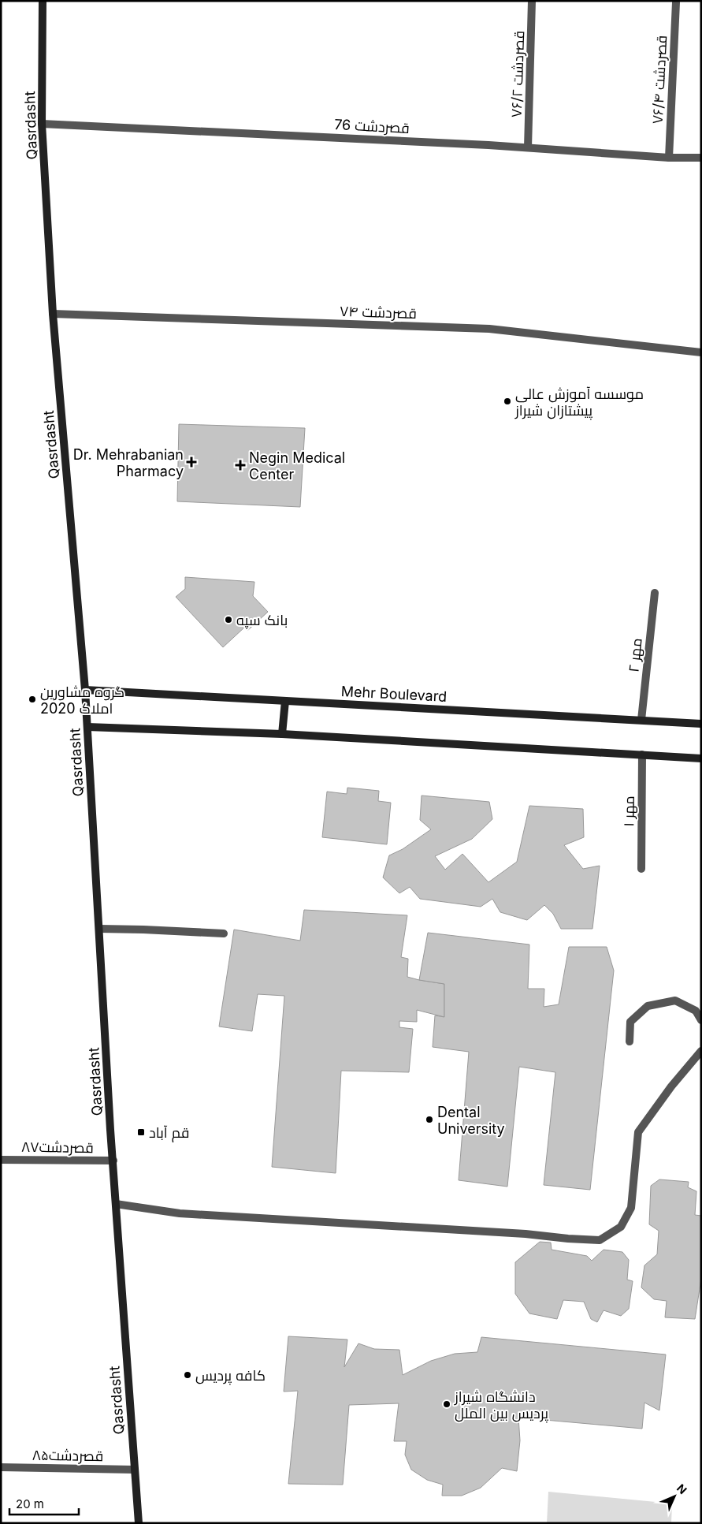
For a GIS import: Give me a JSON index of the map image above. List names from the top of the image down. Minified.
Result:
{"streets":{"main road":["Qasrdasht","Mehr Boulevard"],"street":["۷۶/۲ قصردشت","۷۶/۴ قصردشت","76 قصردشت","۷۴ قصردشت","۲ مهر","۱ مهر","قصردشت۸۷","قصردشت۸۵"]},"crossings":[["۷۶/۲ قصردشت","76 قصردشت"],["۷۶/۴ قصردشت","76 قصردشت"],["Qasrdasht","76 قصردشت"],["Qasrdasht","۷۴ قصردشت"],["Qasrdasht","Mehr Boulevard"],["Qasrdasht","قصردشت۸۷"],["Qasrdasht","قصردشت۸۵"],["۲ مهر","Mehr Boulevard"]],"places":{"other":["موسسه آموزش عالی پیشتازان شیراز","بانک سپه","گروه مشاورین املاک 2020","Dental University","کافه پردیس","دانشگاه شیراز پردیس بین الملل"],"health":["Dr. Mehrabanian Pharmacy","Negin Medical Center"],"transit":["قم آباد"]},"scale_bar":"20 m","north":"top right"}
